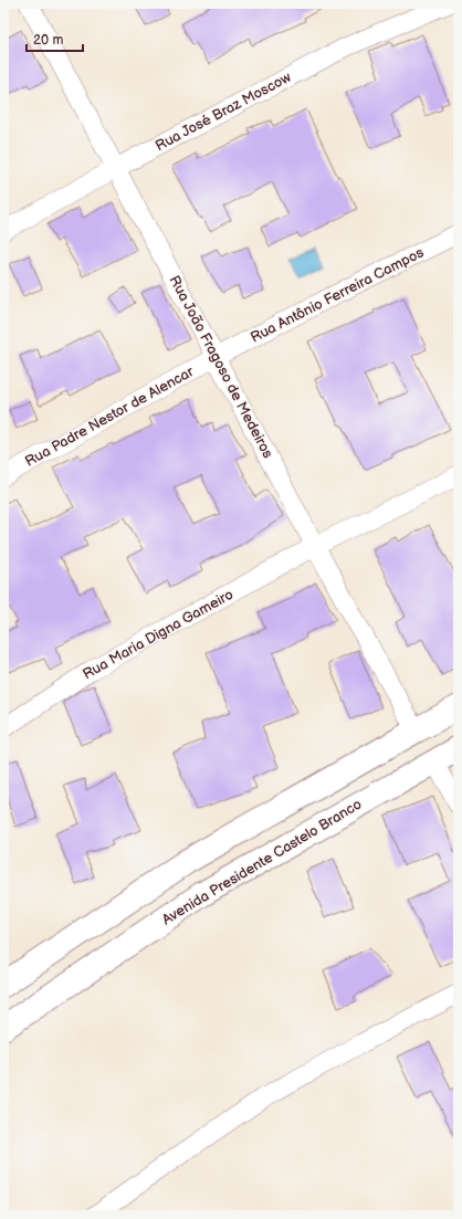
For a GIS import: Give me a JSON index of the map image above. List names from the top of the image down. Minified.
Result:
{"streets":{"main road":["Avenida Presidente Castelo Branco"],"street":["Rua José Braz Moscow","Rua Antônio Ferreira Campos","Rua João Fragoso de Medeiros","Rua Padre Nestor de Alencar","Rua Maria Digna Gameiro"]},"crossings":[["Rua José Braz Moscow","Rua João Fragoso de Medeiros"],["Rua Antônio Ferreira Campos","Rua João Fragoso de Medeiros"],["Rua Antônio Ferreira Campos","Rua Padre Nestor de Alencar"],["Rua João Fragoso de Medeiros","Rua Padre Nestor de Alencar"],["Rua João Fragoso de Medeiros","Rua Maria Digna Gameiro"]],"scale_bar":"20 m"}
